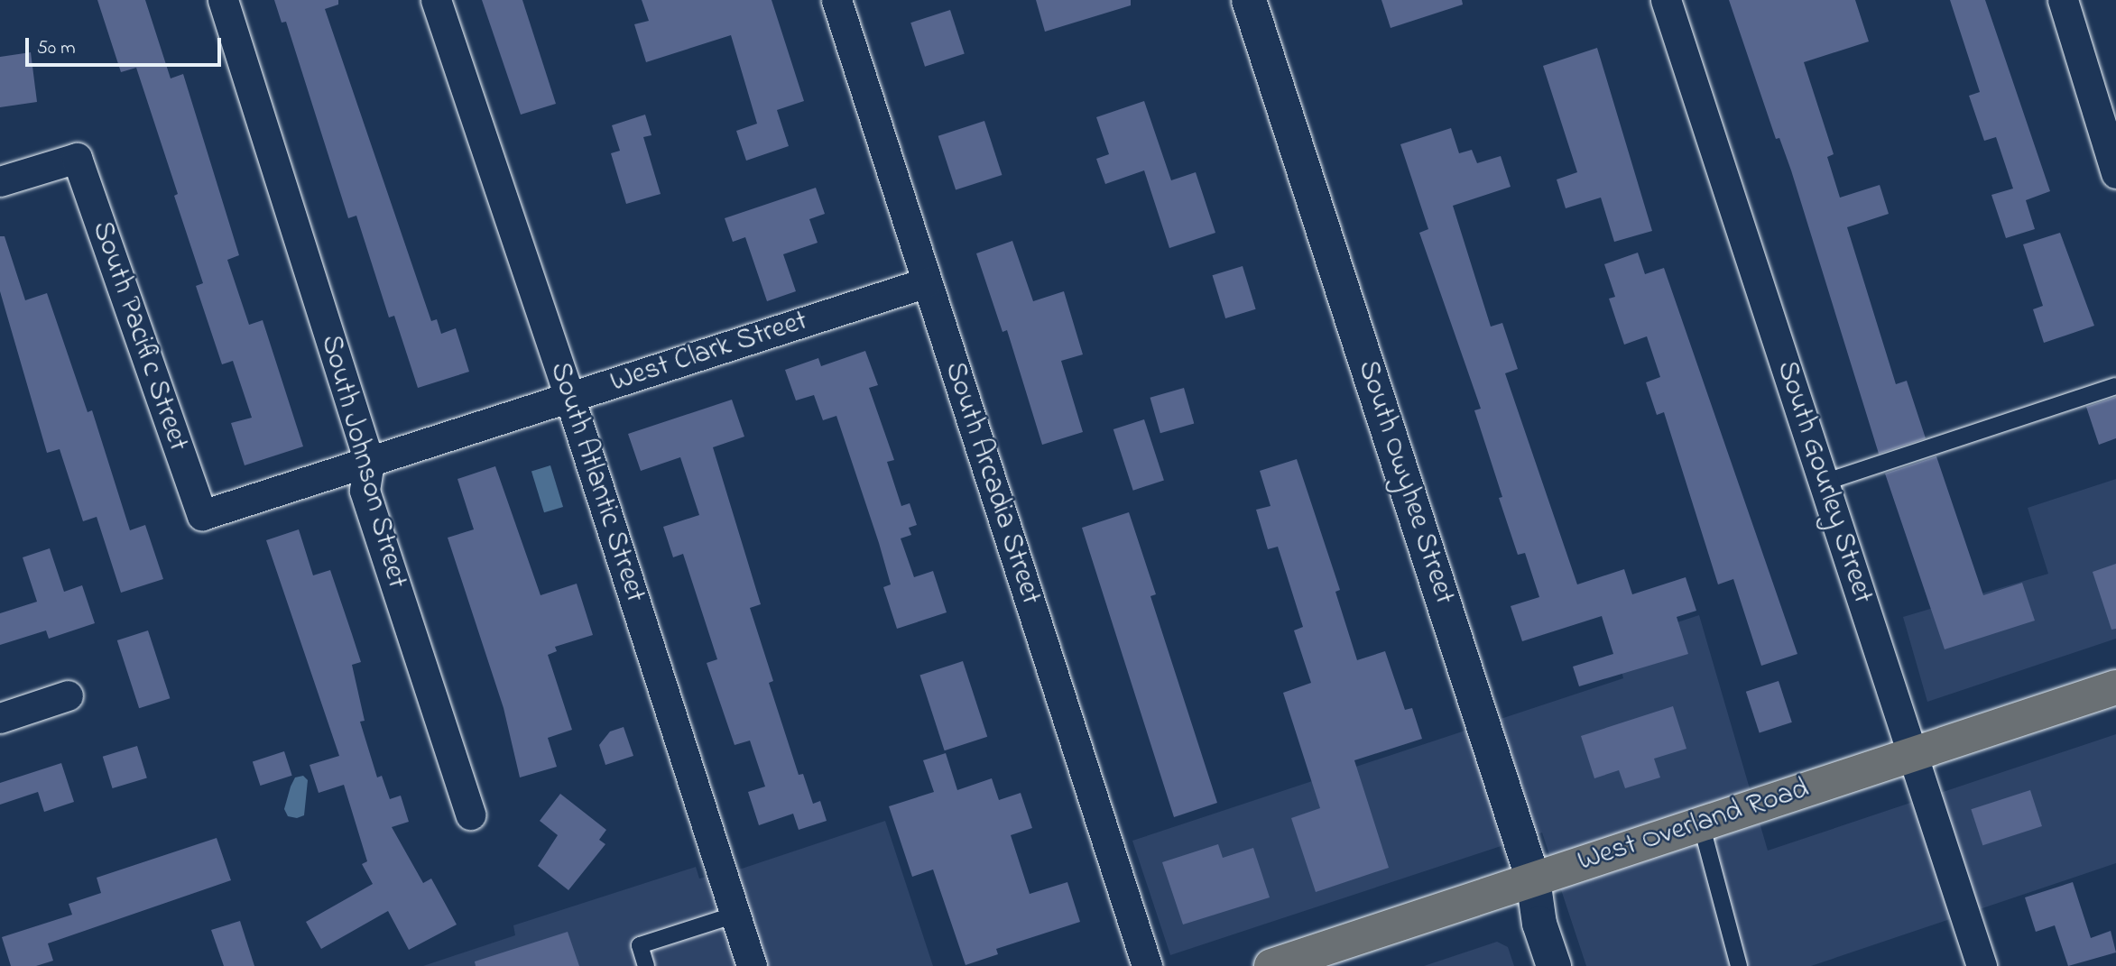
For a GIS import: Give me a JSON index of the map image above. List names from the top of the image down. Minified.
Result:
{"streets":{"main road":["West Overland Road"],"street":["South Pacific Street","West Clark Street","South Johnson Street","South Atlantic Street","South Owyhee Street","South Gourley Street","South Arcadia Street"]},"crossings":[["South Pacific Street","West Clark Street"],["West Clark Street","South Johnson Street"],["West Clark Street","South Atlantic Street"],["West Clark Street","South Arcadia Street"],["South Owyhee Street","West Overland Road"],["South Gourley Street","West Overland Road"]],"scale_bar":"50 m"}
